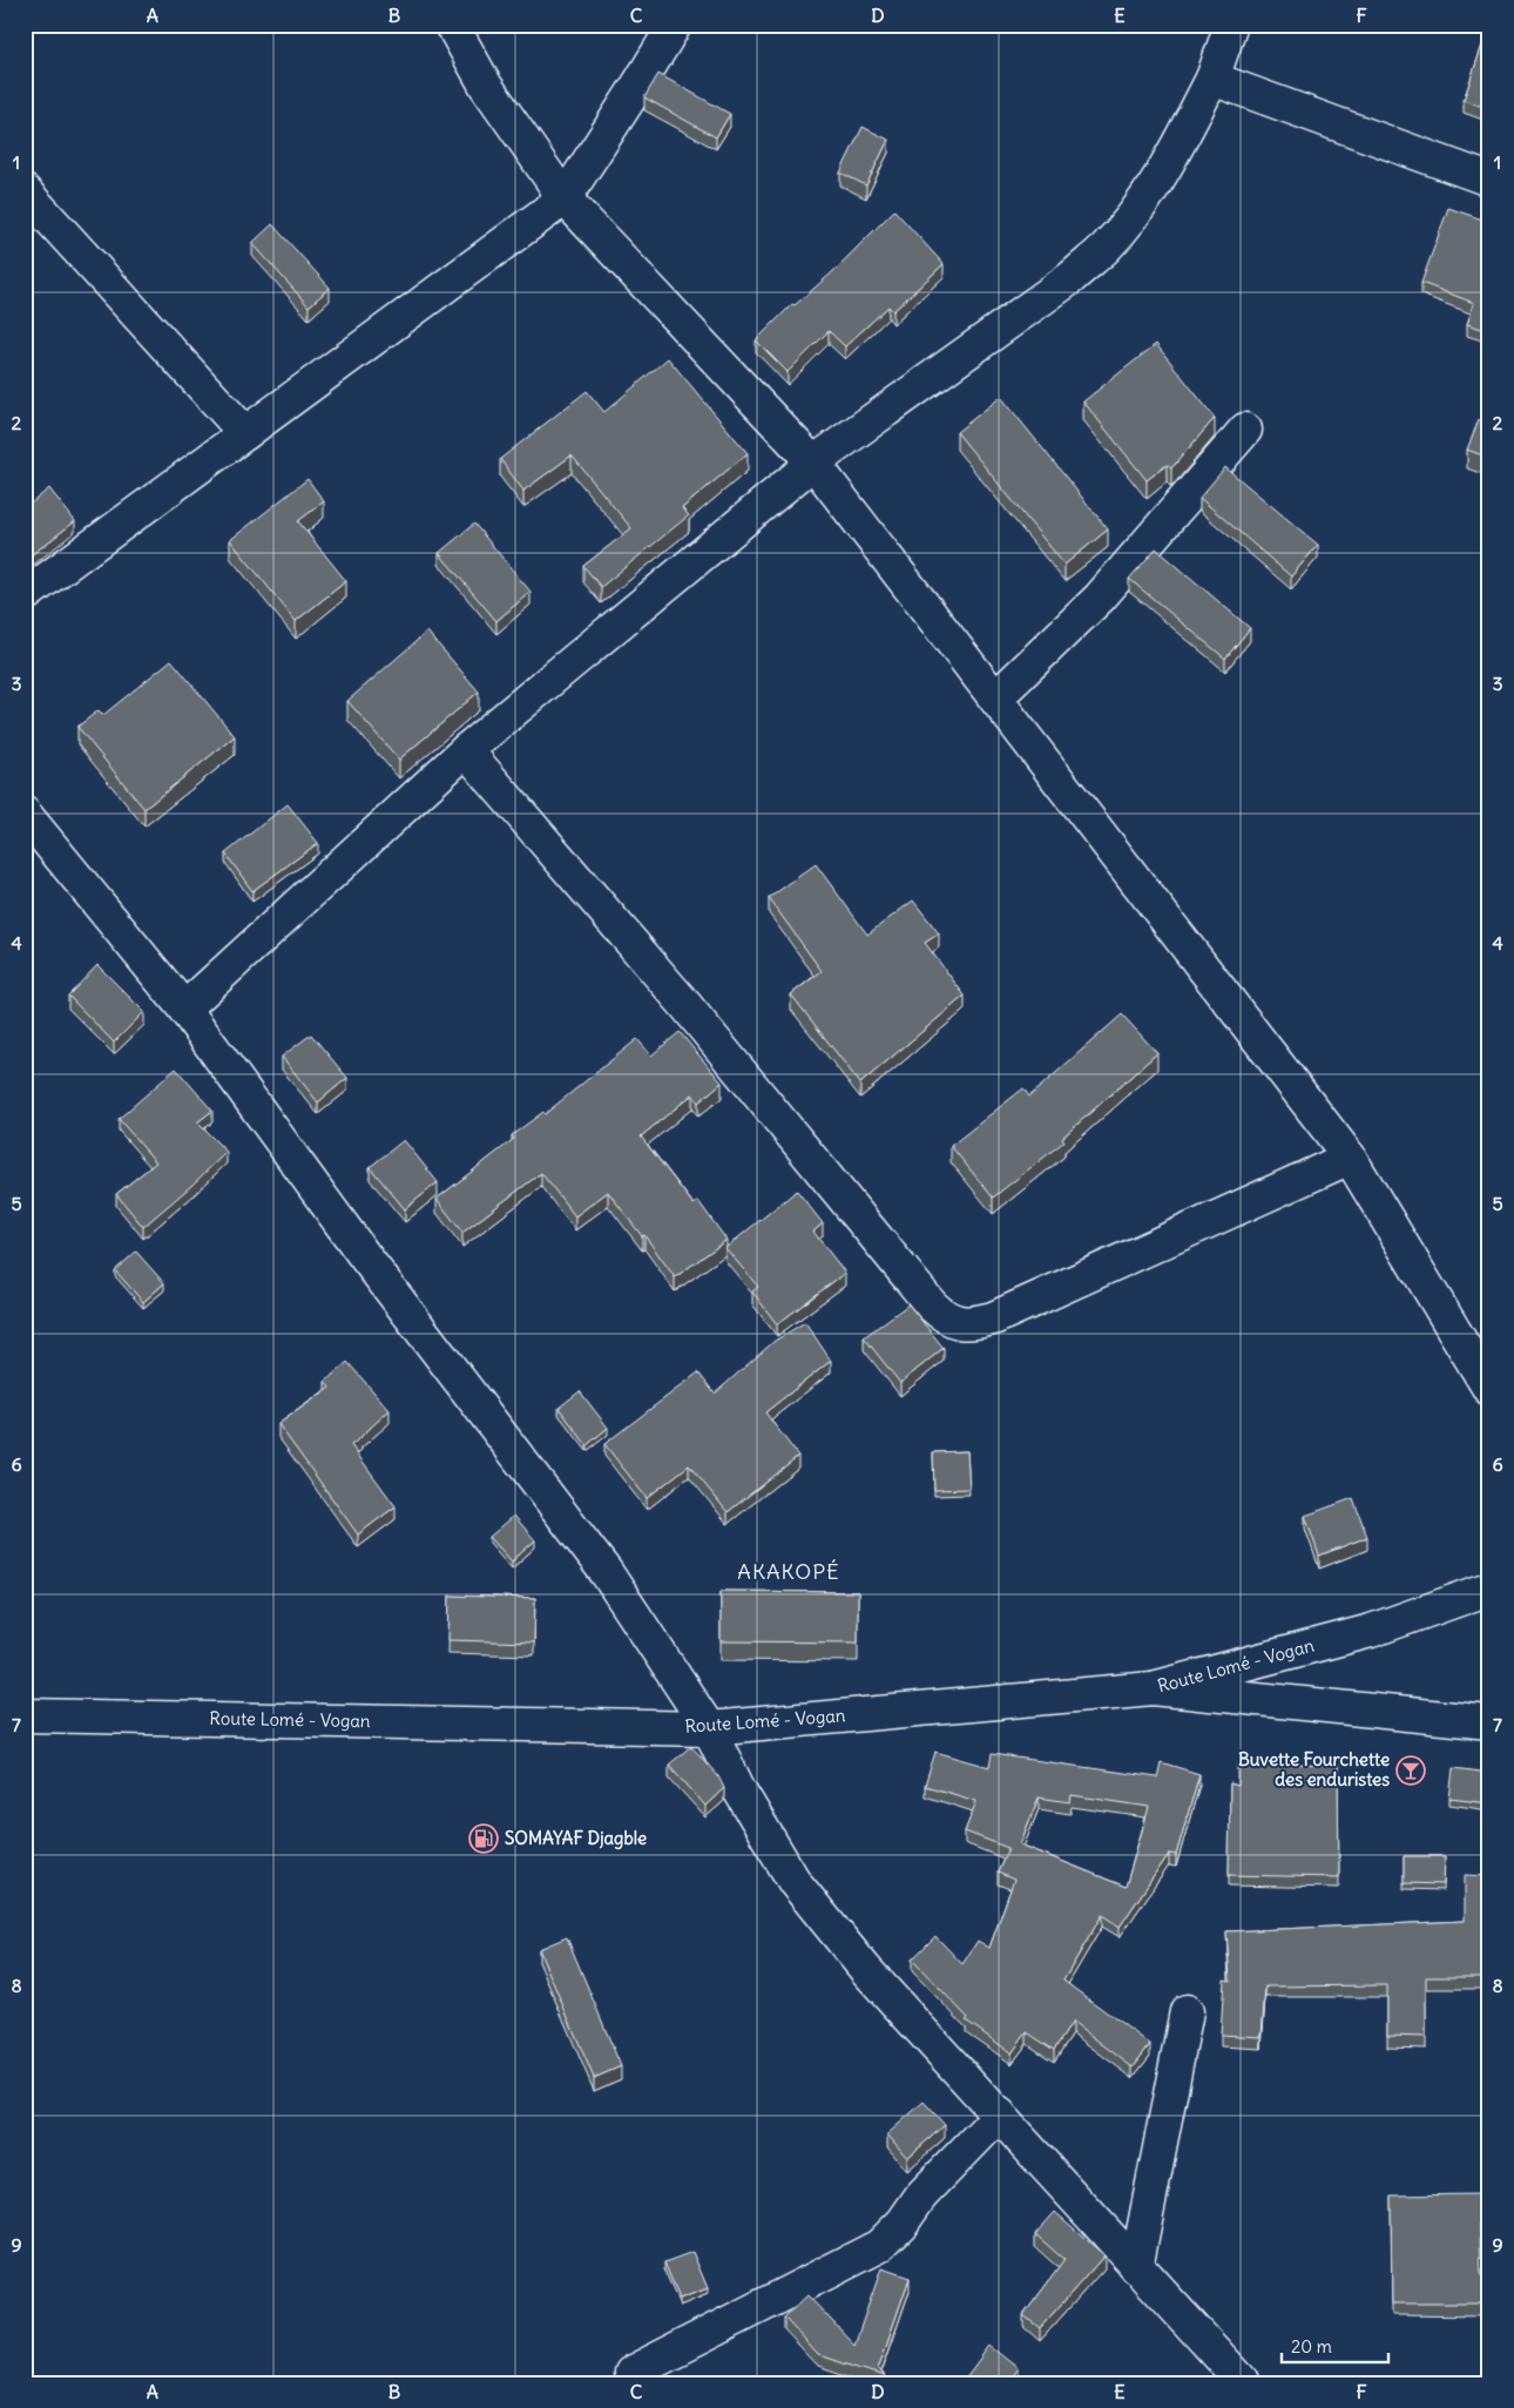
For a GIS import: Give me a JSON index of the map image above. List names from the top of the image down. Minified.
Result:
{"streets":{"street":["Route Lomé - Vogan"]},"districts":["AKAKOPÉ"],"places":{"bar":["Buvette Fourchette des enduristes"],"fuel station":["SOMAYAF Djagble"]},"scale_bar":"20 m","grid":{"columns":["A","B","C","D","E","F"],"rows":["1","2","3","4","5","6","7","8","9"]}}
